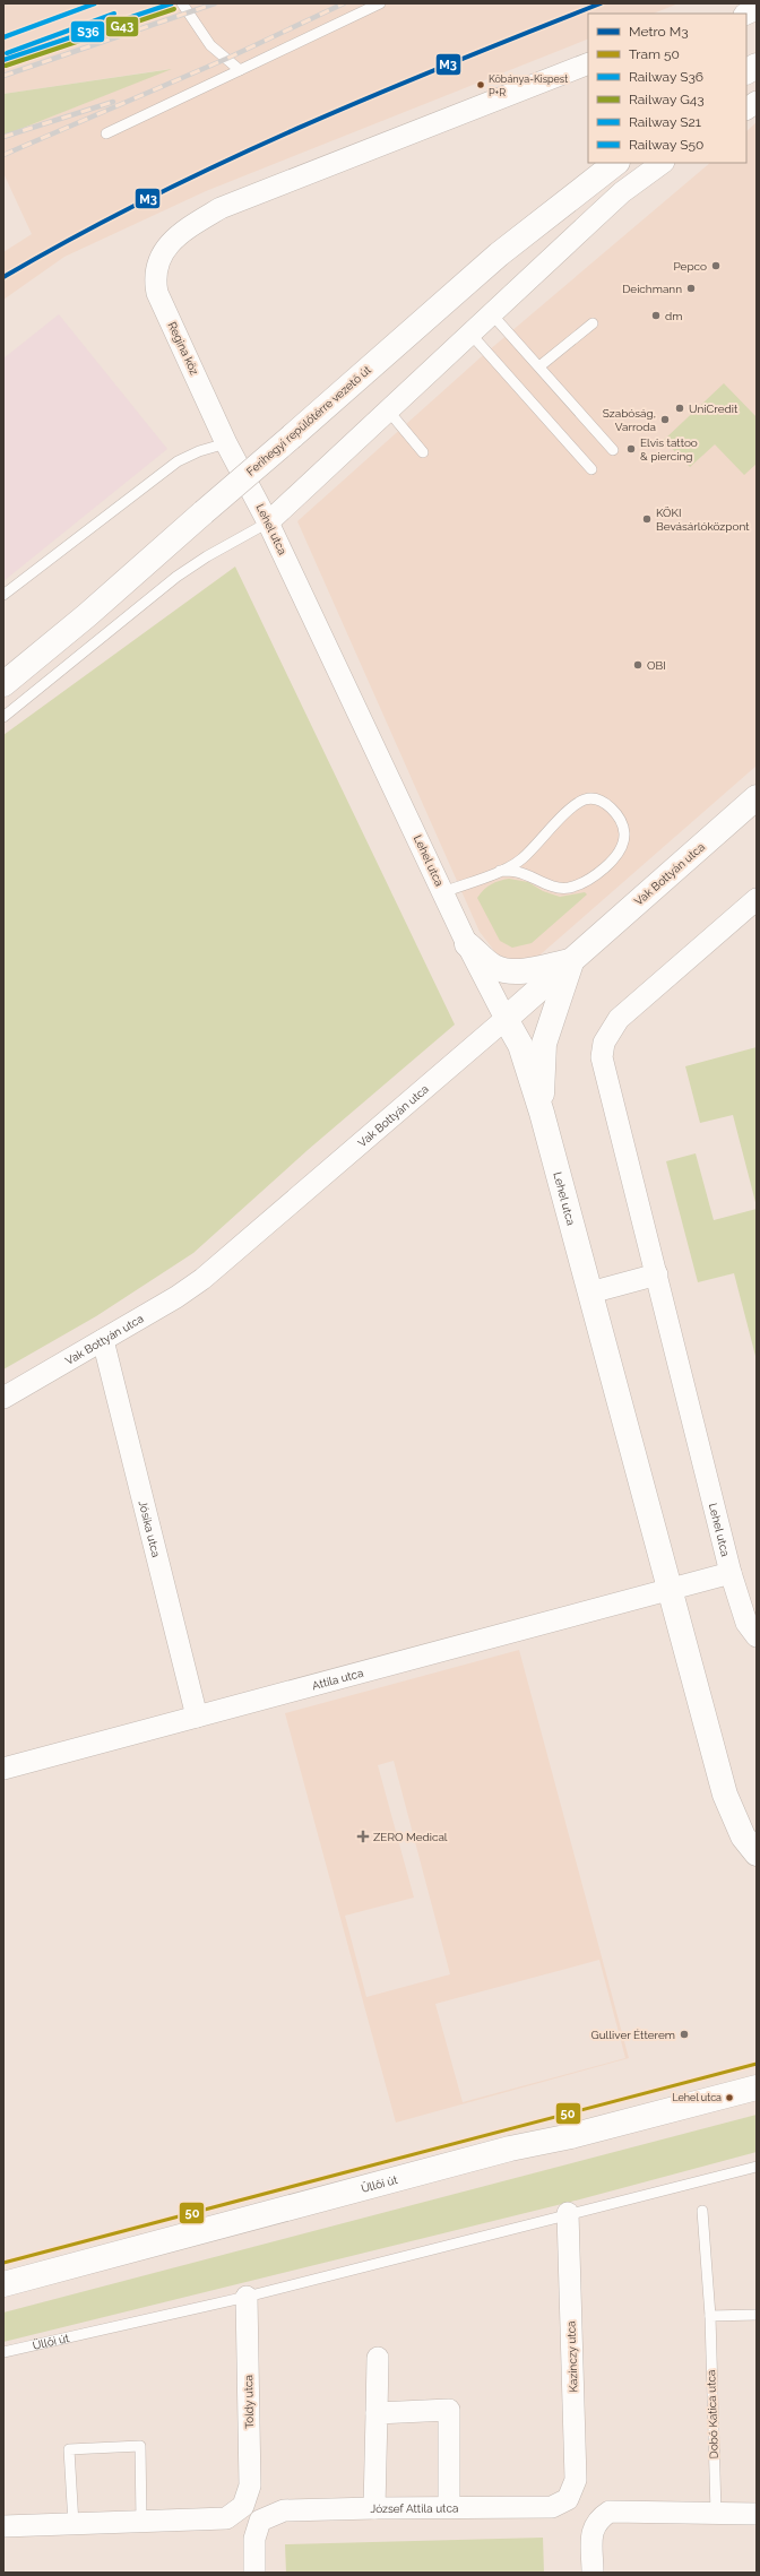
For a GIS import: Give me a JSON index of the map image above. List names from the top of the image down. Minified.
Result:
{"streets":{"main road":["Ferihegyi repülőtérre vezető út","Lehel utca","Vak Bottyán utca","Üllői út"],"street":["Regina köz","Jósika utca","Attila utca","Kazinczy utca","Toldy utca","József Attila utca"],"lane":["Dobó Katica utca"]},"crossings":[["Regina köz","Lehel utca"],["Lehel utca","Vak Bottyán utca"],["Lehel utca","Attila utca"],["Vak Bottyán utca","Jósika utca"],["Jósika utca","Attila utca"],["Üllői út","Kazinczy utca"],["Üllői út","Toldy utca"],["Kazinczy utca","József Attila utca"]],"places":{"other":["Kőbánya-Kispest P+R","Pepco","Deichmann","dm","UniCredit","Szabóság, Varroda","Elvis tattoo & piercing","KÖKI Bevásárlóközpont","OBI","Gulliver Étterem","Lehel utca"],"health":["ZERO Medical"]},"lines":["metro line M3","rail line S36","rail line S21","rail line G43","rail line S50","tram line 50"],"legend":["Metro M3","Tram 50","Railway S36","Railway G43","Railway S21","Railway S50"]}
